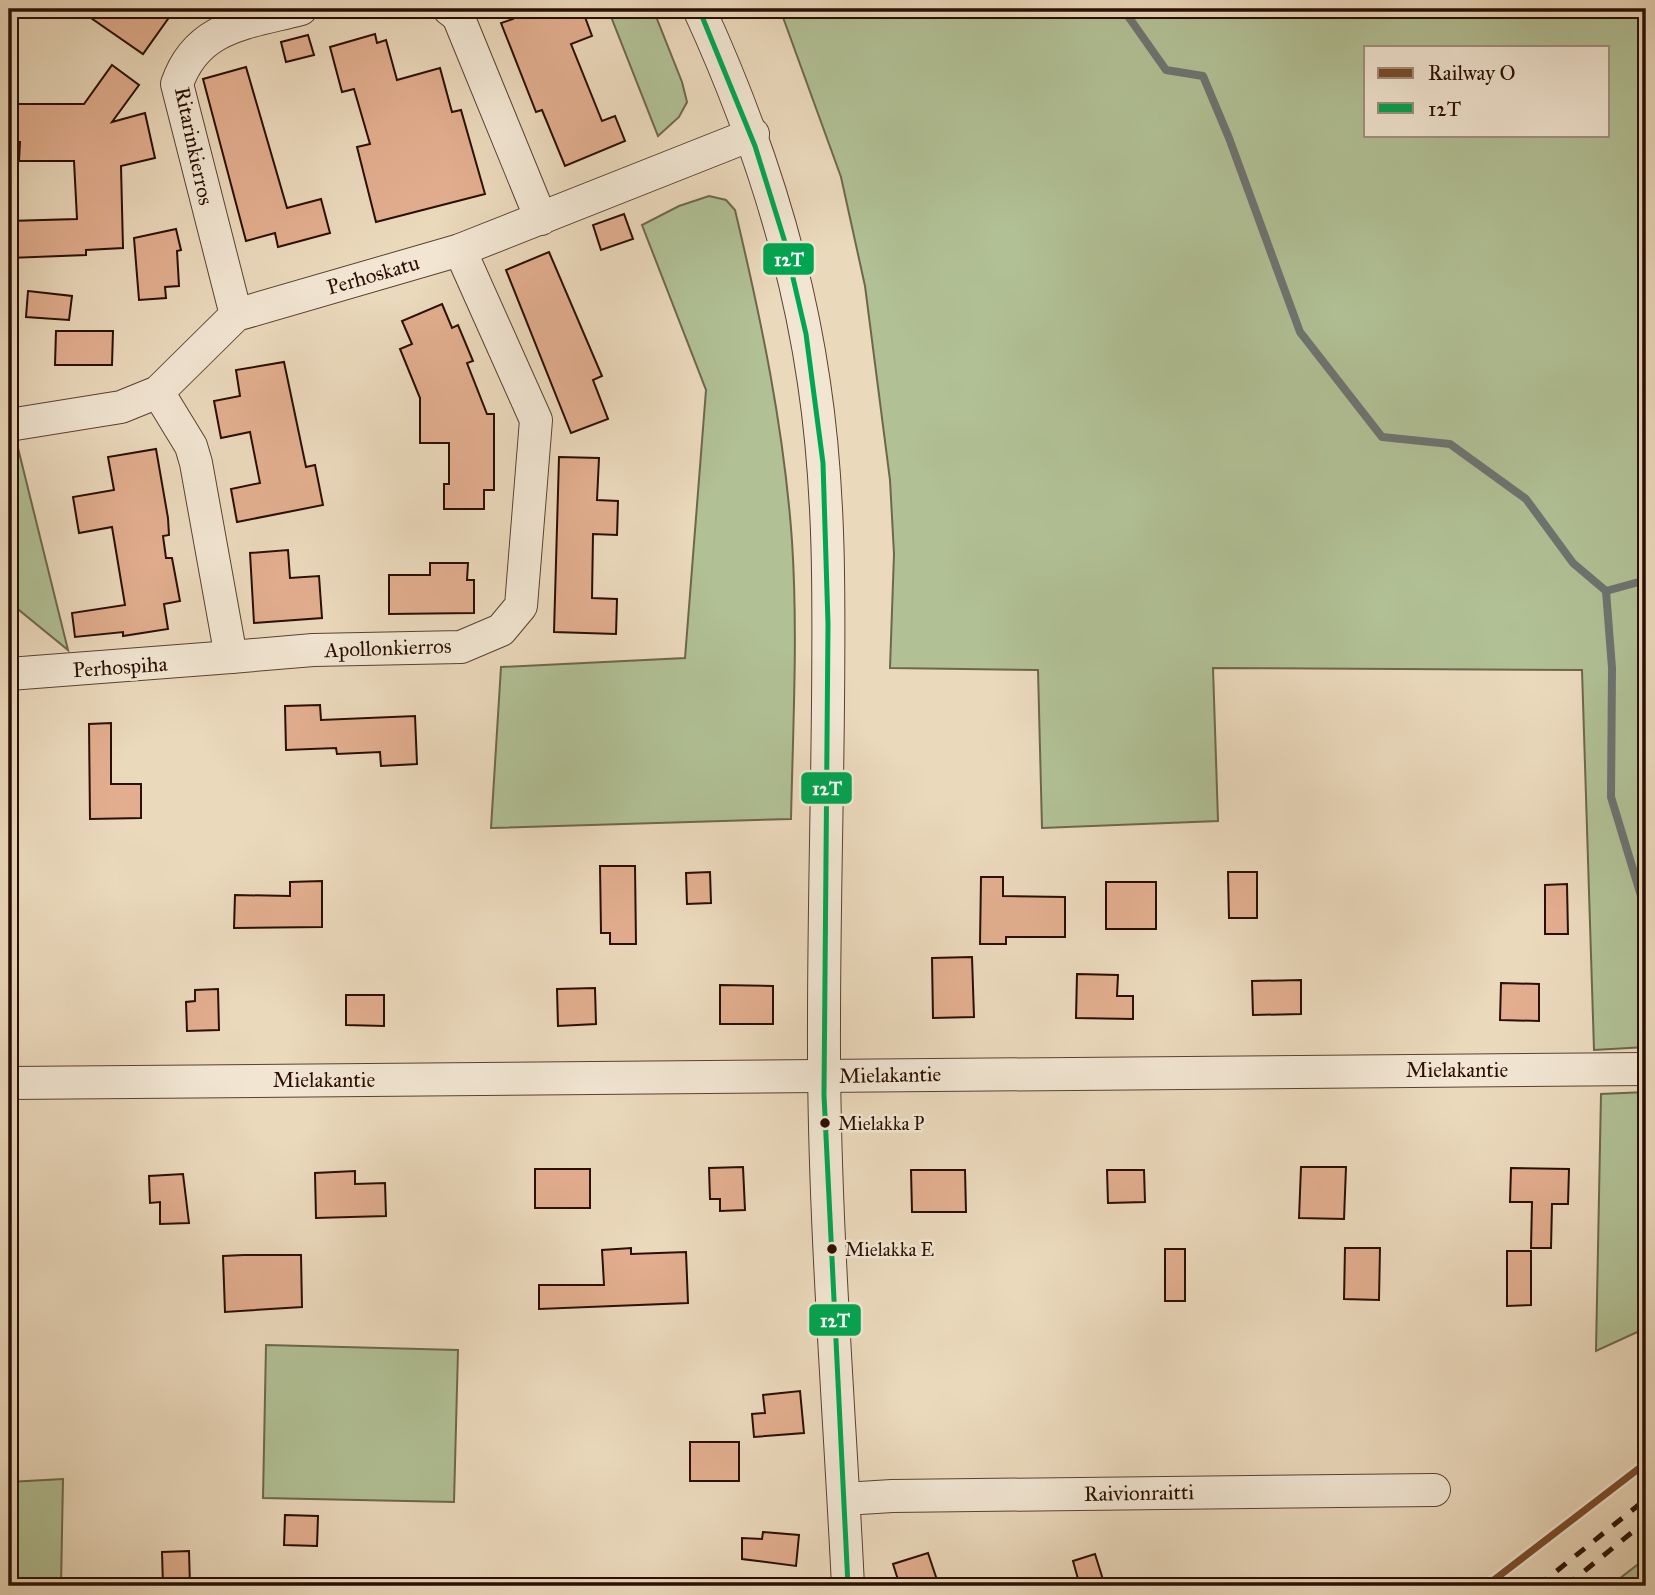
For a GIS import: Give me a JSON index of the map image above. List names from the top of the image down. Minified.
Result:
{"streets":{"street":["Ritarinkierros","Perhoskatu","Apollonkierros","Perhospiha","Mielakantie","Raivionraitti"]},"crossings":[["Ritarinkierros","Perhoskatu"],["Perhoskatu","Apollonkierros"],["Apollonkierros","Perhospiha"]],"places":["Mielakka P","Mielakka E"],"lines":["transit line 12T","rail line O"],"legend":["Railway O","12T"]}
